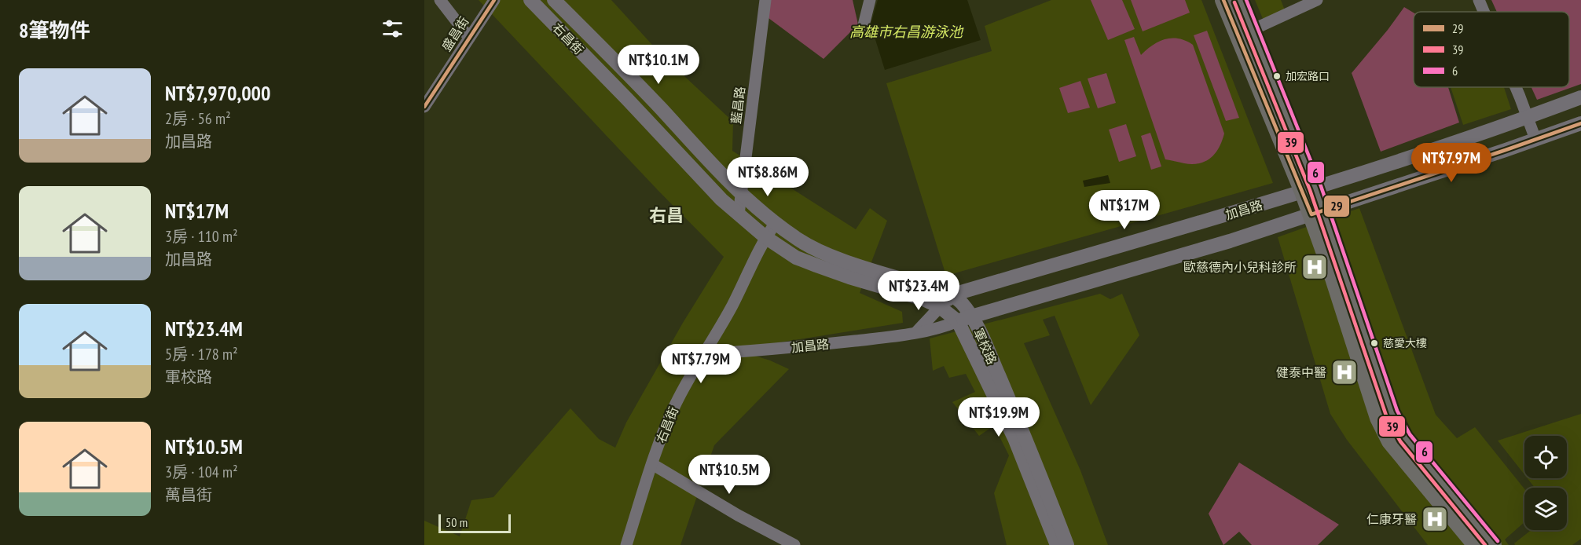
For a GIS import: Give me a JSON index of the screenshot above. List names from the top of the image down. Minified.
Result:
{"streets":{"street":["盛昌街","右昌街","藍昌路","加昌路","軍校路"]},"crossings":[["右昌街","藍昌路"],["右昌街","加昌路"],["右昌街","軍校路"],["藍昌路","軍校路"],["加昌路","軍校路"]],"districts":["右昌"],"water":["高雄市右昌游泳池"],"places":{"other":["加宏路口","慈愛大樓"],"hospital":["歐慈德內小兒科診所","健泰中醫","仁康牙醫"]},"lines":["transit line 29","transit line 6","transit line 39"],"legend":["29","39","6"],"scale_bar":"50 m","page":{"heading":"8筆物件","price":["NT$10.1M","NT$7.97M","NT$8.86M","NT$17M","NT$23.4M","NT$7.79M","NT$19.9M","NT$10.5M"],"list":[{"name":"NT$7,970,000","note":"2房 · 56 m² · 加昌路"},{"name":"NT$17M","note":"3房 · 110 m² · 加昌路"},{"name":"NT$23.4M","note":"5房 · 178 m² · 軍校路"},{"name":"NT$10.5M","note":"3房 · 104 m² · 萬昌街"}],"scale":"50 m"}}
